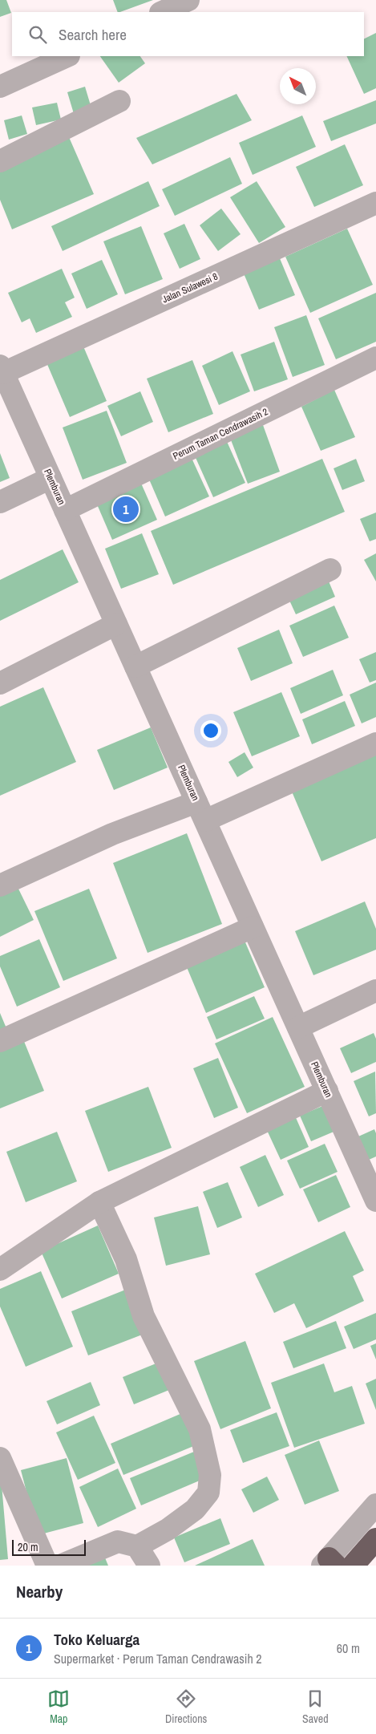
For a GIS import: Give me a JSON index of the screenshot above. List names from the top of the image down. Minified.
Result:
{"streets":{"street":["Jalan Sulawesi 8","Perum Taman Cendrawasih 2","Plemburan"]},"crossings":[["Jalan Sulawesi 8","Plemburan"],["Perum Taman Cendrawasih 2","Plemburan"]],"scale_bar":"20 m","north":"top left","page":{"search":"Search here","pins":"1","scale":"20 m","heading":"Nearby","list":[{"mark":"1","name":"Toko Keluarga","note":"Supermarket · Perum Taman Cendrawasih 2","value":"60 m"}],"nav":["Map","Directions","Saved"]}}
